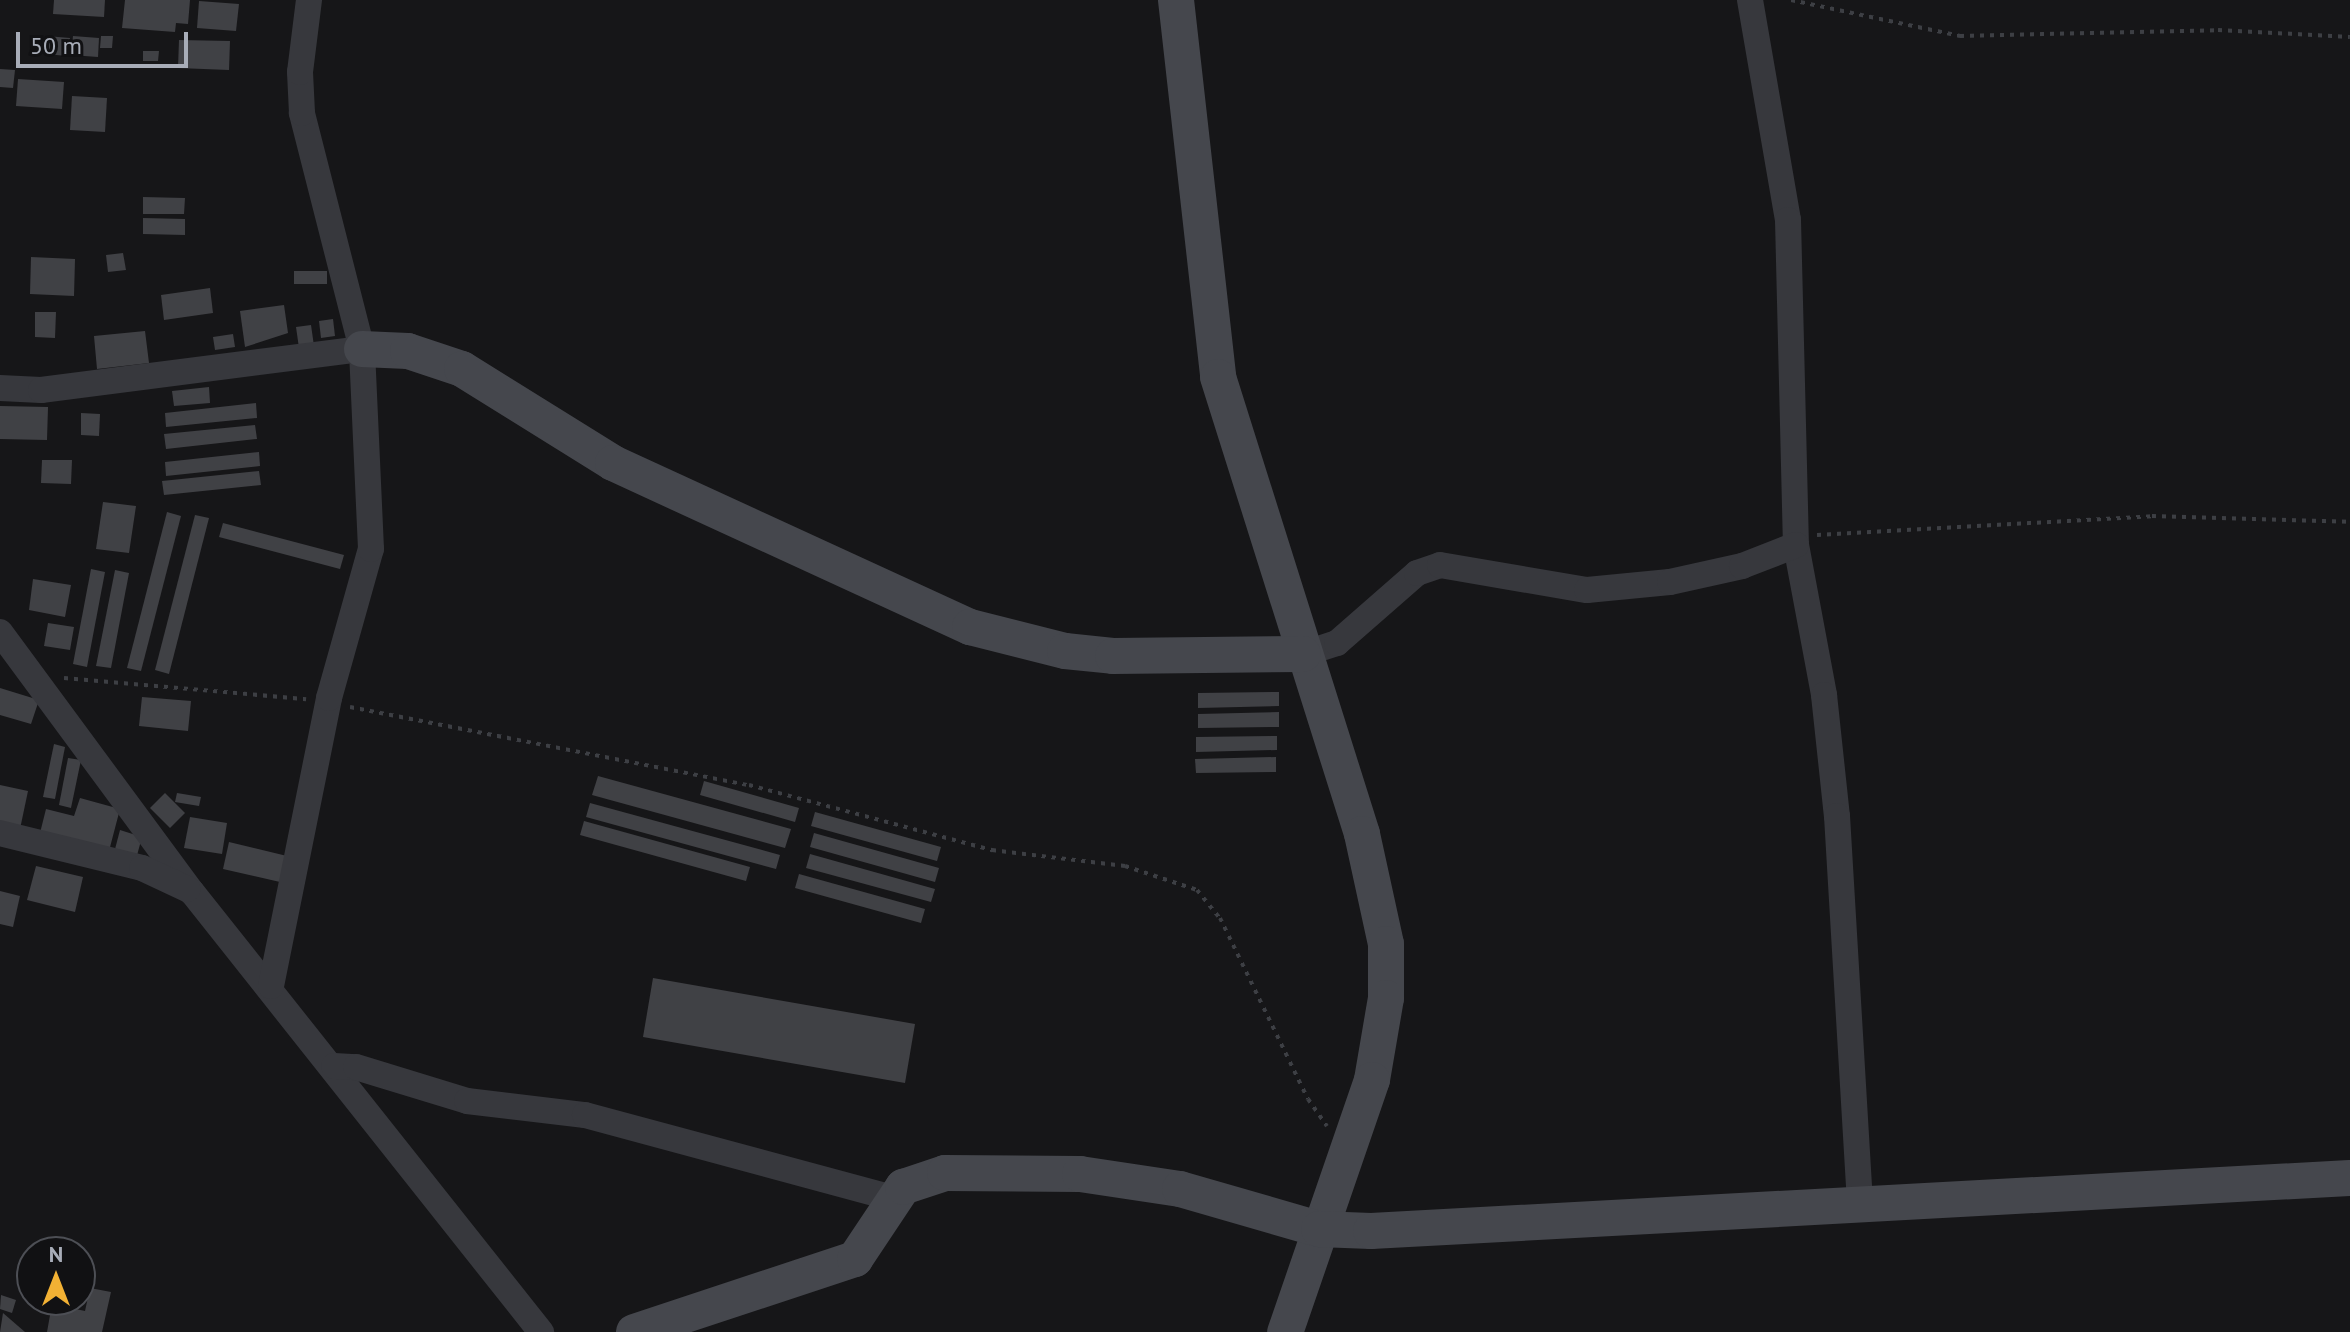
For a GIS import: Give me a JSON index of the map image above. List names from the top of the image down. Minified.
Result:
{"scale_bar":"50 m","north":"top"}
